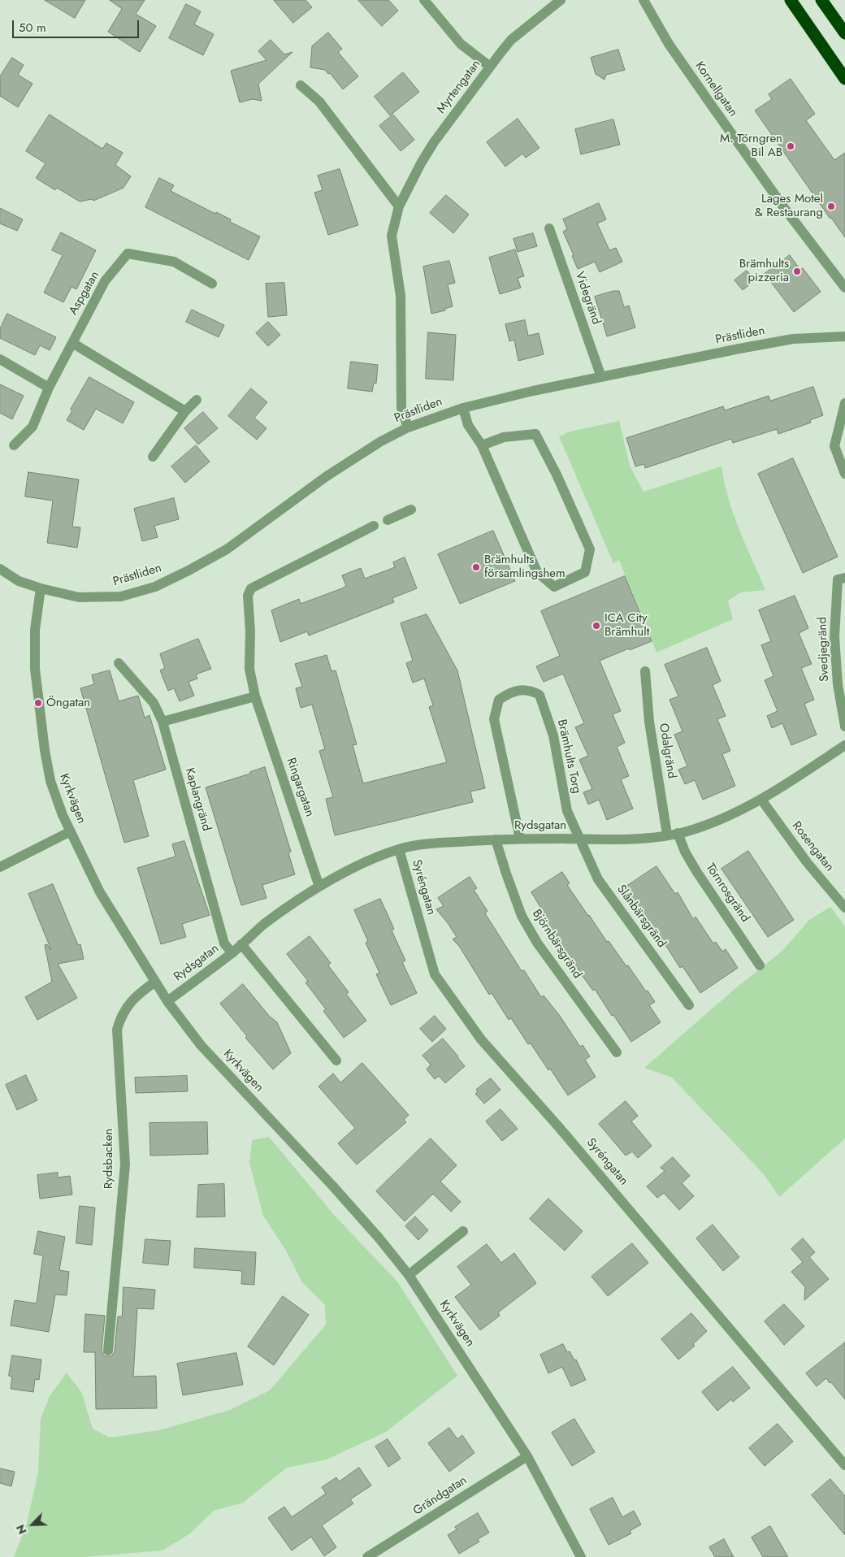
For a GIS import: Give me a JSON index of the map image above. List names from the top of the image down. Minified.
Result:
{"streets":{"street":["Myrtengatan","Kornellgatan","Aspgatan","Videgränd","Prästliden","Svedjegränd","Odalgränd","Brämhults Torg","Ringargatan","Kyrkvägen","Kaplangränd","Rydsgatan","Rosengatan","Syréngatan","Törnrosgränd","Slånbärsgränd","Björnbärsgränd","Rydsbacken","Grändgatan"]},"crossings":[["Myrtengatan","Prästliden"],["Videgränd","Prästliden"],["Prästliden","Kyrkvägen"],["Odalgränd","Rydsgatan"],["Brämhults Torg","Rydsgatan"],["Brämhults Torg","Slånbärsgränd"],["Ringargatan","Rydsgatan"],["Kyrkvägen","Rydsgatan"],["Kyrkvägen","Rydsbacken"],["Kyrkvägen","Grändgatan"],["Kaplangränd","Rydsgatan"],["Rydsgatan","Rosengatan"],["Rydsgatan","Syréngatan"],["Rydsgatan","Törnrosgränd"],["Rydsgatan","Slånbärsgränd"],["Rydsgatan","Björnbärsgränd"]],"places":["M. Törngren Bil AB","Lages Motel & Restaurang","Brämhults pizzeria","Brämhults församlingshem","ICA City Brämhult","Öngatan"],"scale_bar":"50 m","north":"bottom left"}
